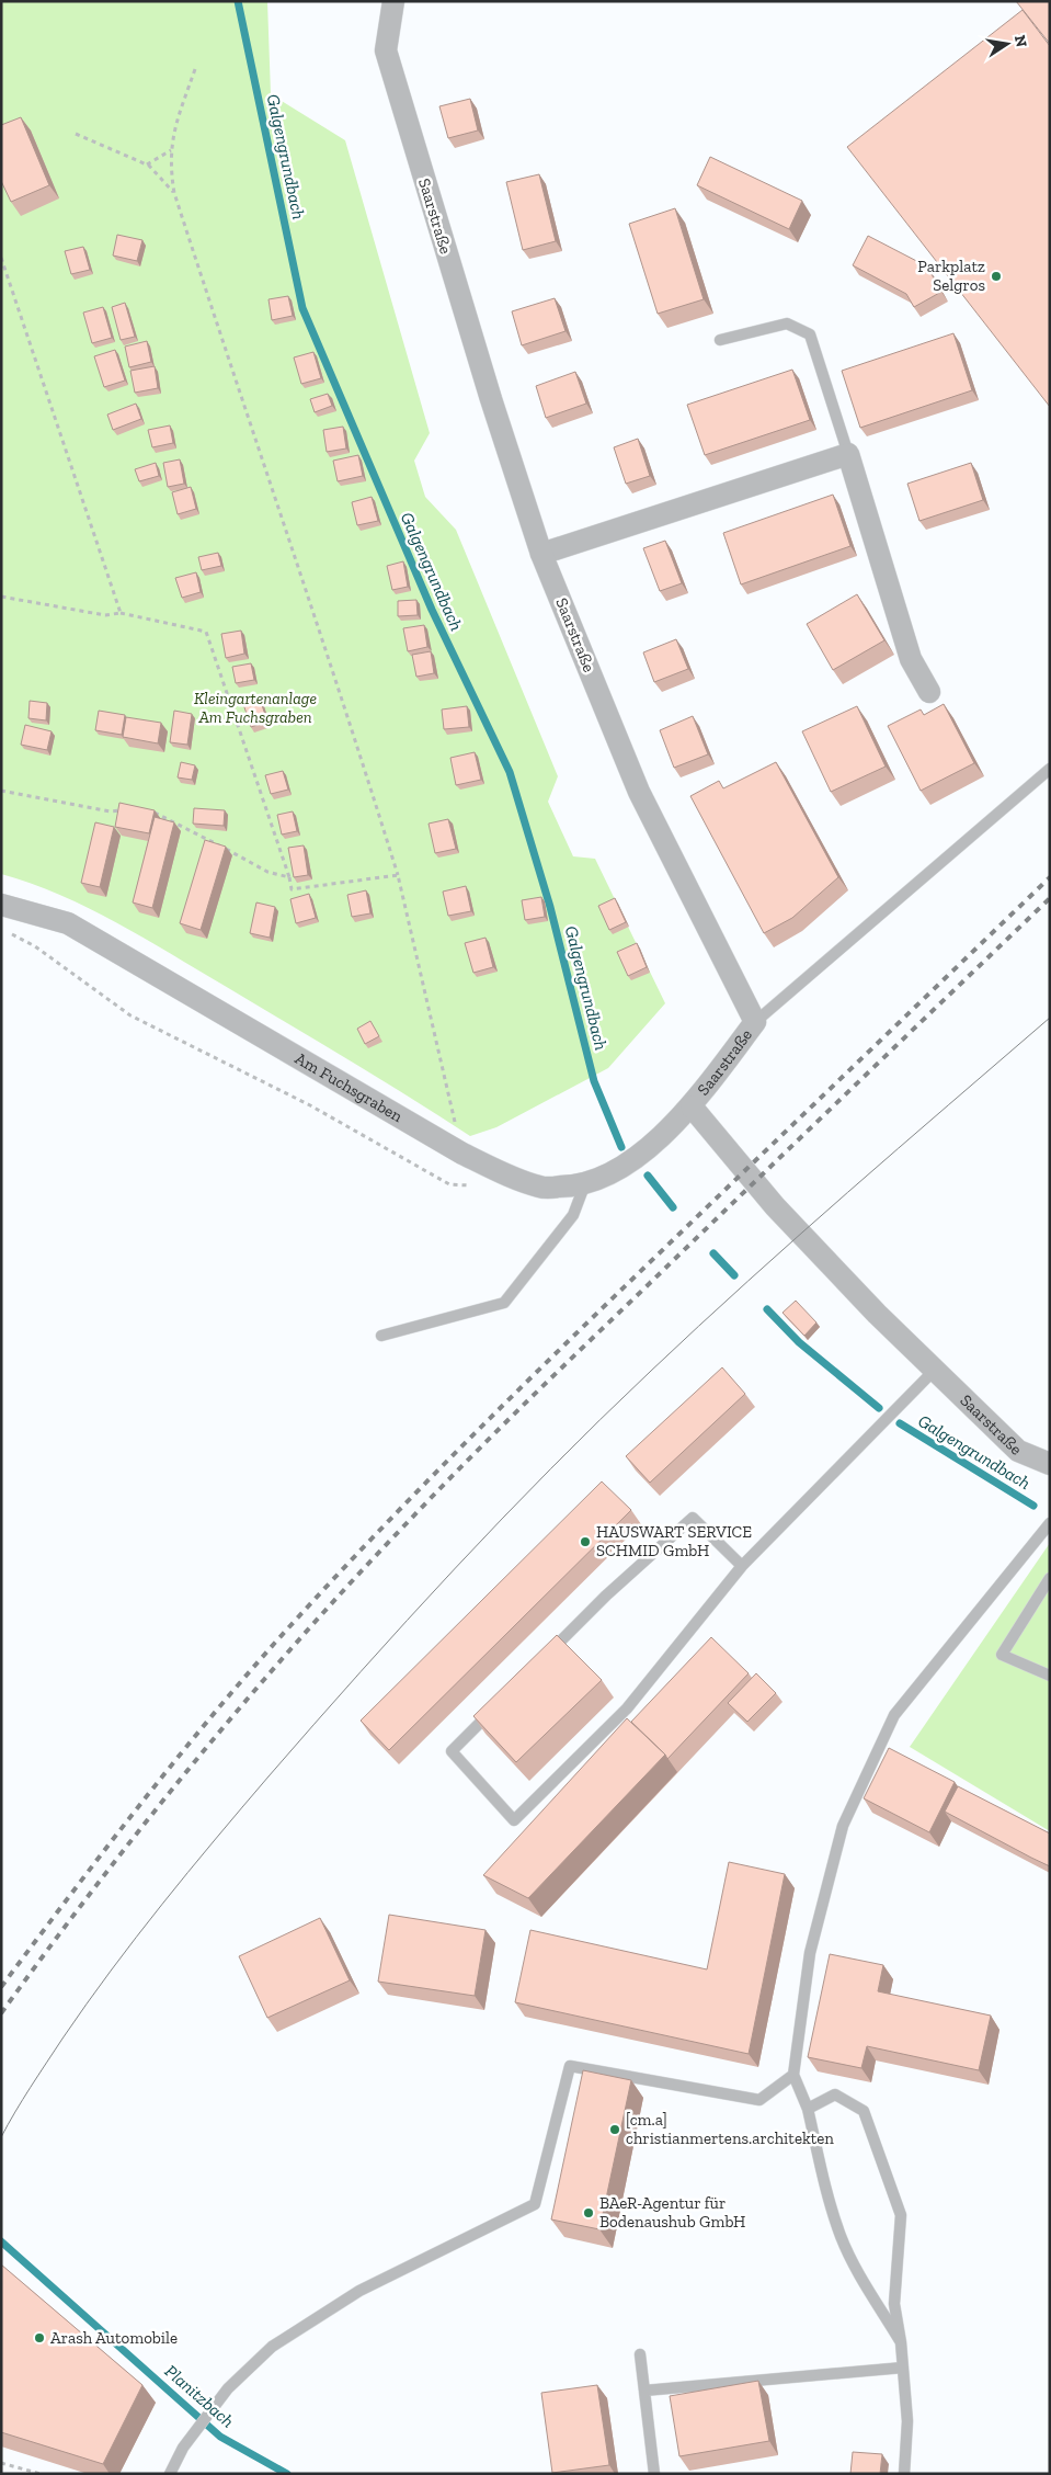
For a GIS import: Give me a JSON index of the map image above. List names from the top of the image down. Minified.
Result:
{"streets":{"street":["Saarstraße","Am Fuchsgraben"]},"crossings":[["Saarstraße","Am Fuchsgraben"]],"water":["Galgengrundbach","Planitzbach"],"parks":["Kleingartenanlage Am Fuchsgraben"],"places":["Parkplatz Selgros","HAUSWART SERVICE SCHMID GmbH","[cm.a] christianmertens.architekten","BAeR-Agentur für Bodenaushub GmbH","Arash Automobile"],"north":"right"}
